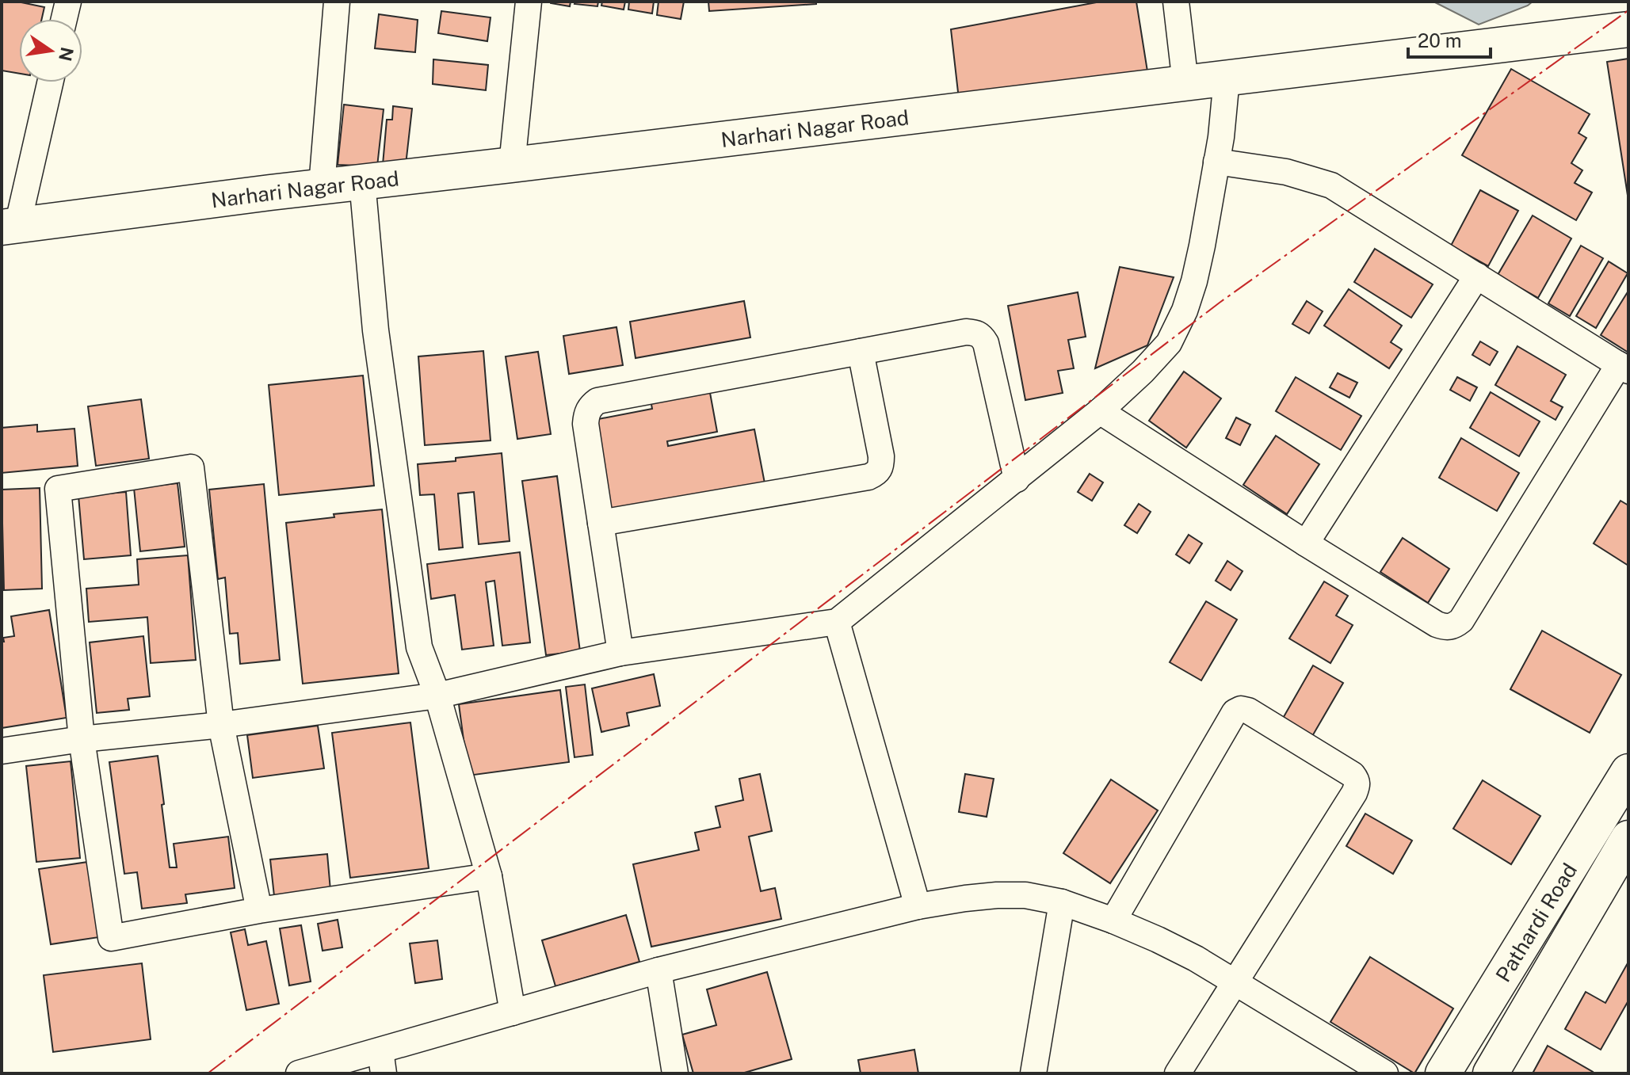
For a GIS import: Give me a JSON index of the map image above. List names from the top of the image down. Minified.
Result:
{"streets":{"street":["Narhari Nagar Road","Pathardi Road"]},"scale_bar":"20 m","north":"right"}
